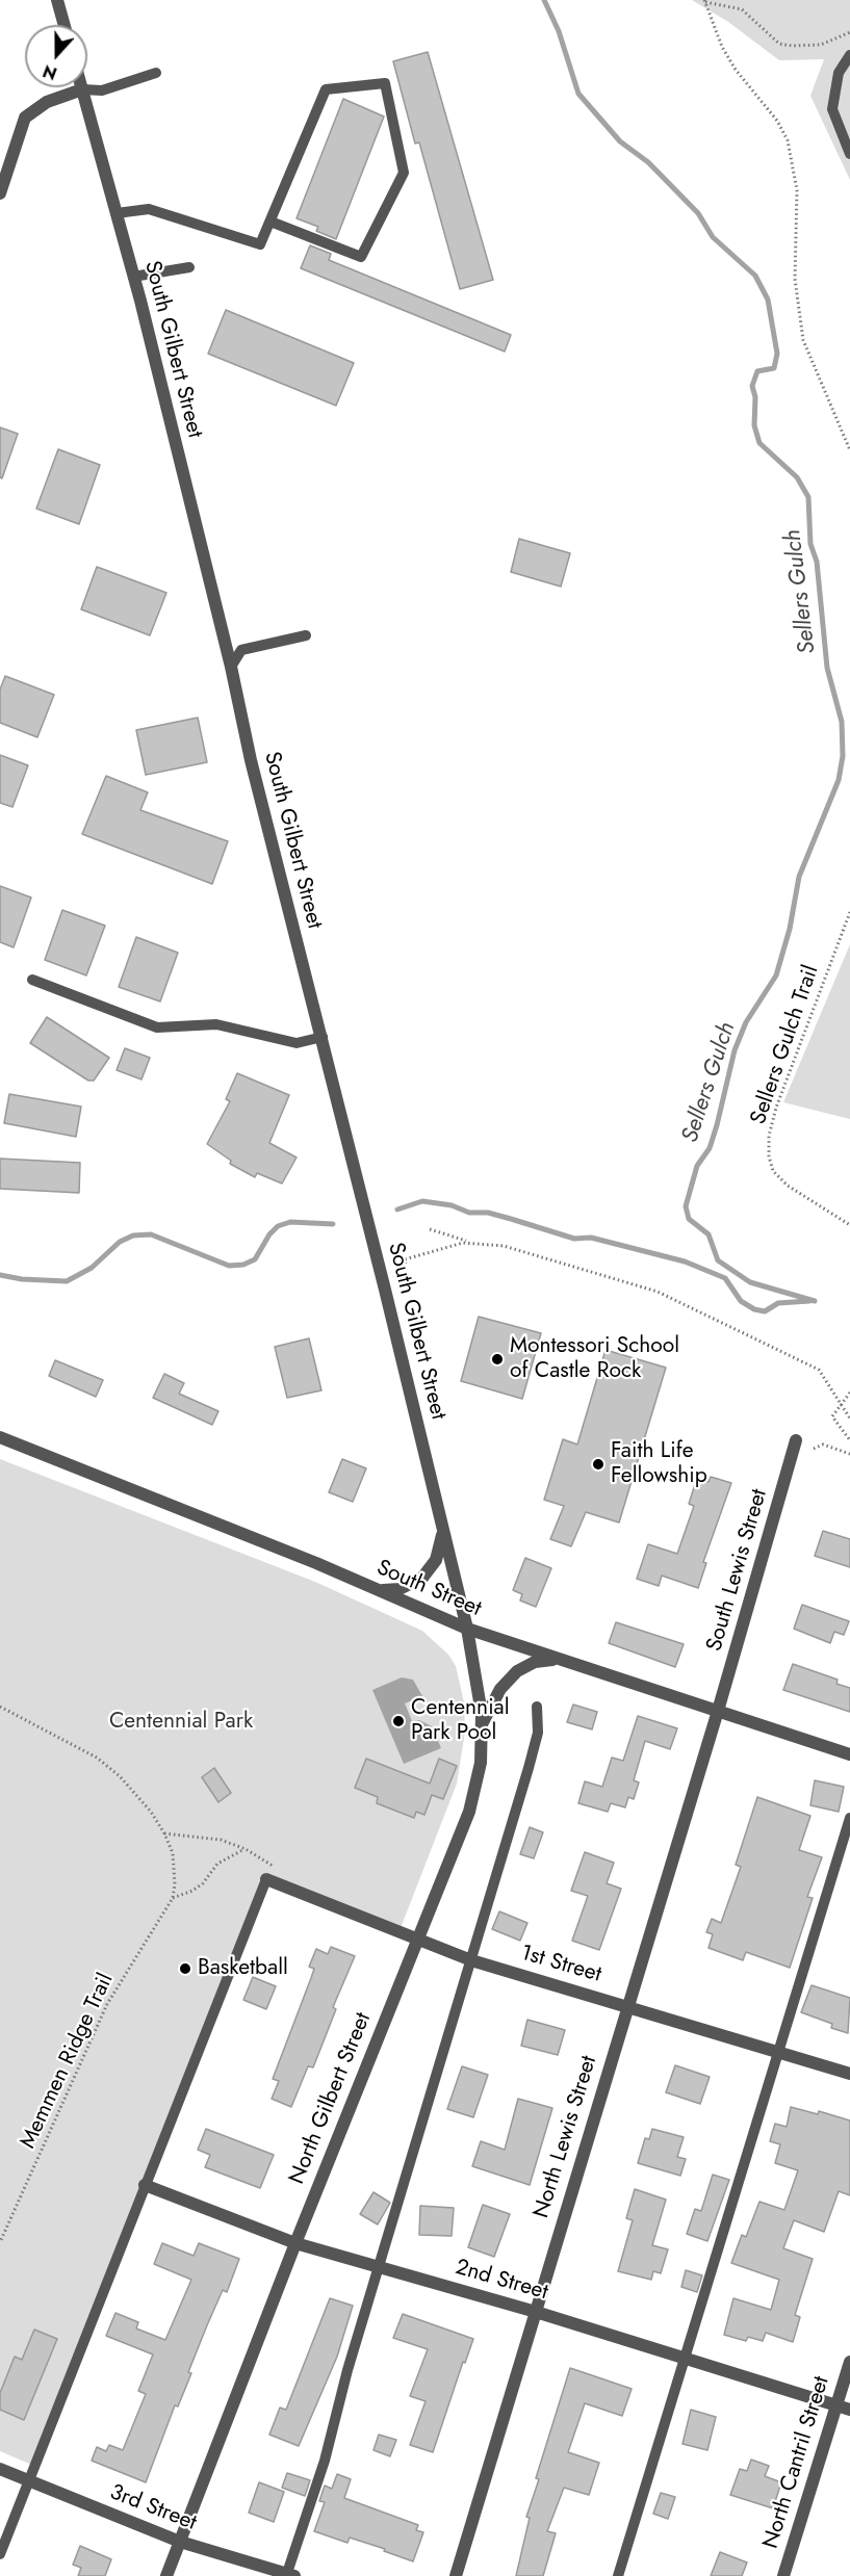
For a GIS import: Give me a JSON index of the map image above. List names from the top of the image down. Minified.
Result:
{"streets":{"street":["South Gilbert Street","South Lewis Street","South Street","1st Street","North Gilbert Street","North Lewis Street","2nd Street","North Cantril Street","3rd Street"],"path":["Sellers Gulch Trail","Memmen Ridge Trail"]},"crossings":[["South Gilbert Street","South Street"],["South Gilbert Street","North Gilbert Street"],["South Lewis Street","South Street"],["South Lewis Street","North Lewis Street"],["South Street","North Gilbert Street"],["South Street","North Lewis Street"],["1st Street","North Gilbert Street"],["1st Street","North Lewis Street"],["North Gilbert Street","2nd Street"],["North Gilbert Street","3rd Street"],["North Lewis Street","2nd Street"],["2nd Street","North Cantril Street"]],"water":["Sellers Gulch"],"parks":["Centennial Park"],"places":["Montessori School of Castle Rock","Faith Life Fellowship","Centennial Park Pool","Basketball"],"north":"bottom"}
